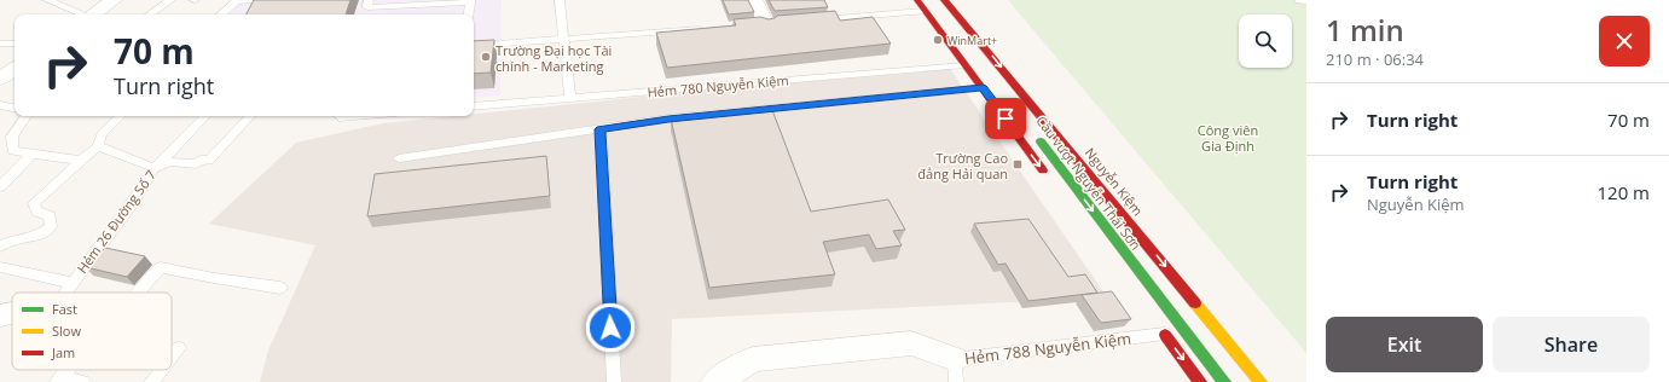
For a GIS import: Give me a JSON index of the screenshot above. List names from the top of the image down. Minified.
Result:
{"streets":{"main road":["Nguyễn Kiệm","Cầu vượt Nguyễn Thái Sơn"],"lane":["Hẻm 780 Nguyễn Kiệm","Hẻm 26 Đường Số 7","Hẻm 788 Nguyễn Kiệm"]},"parks":["Công viên Gia Định"],"places":{"other":["WinMart+","Trường Đại học Tài chính - Marketing"],"transit":["Trường Cao đẳng Hải quan"]},"legend":["Fast","Slow","Jam"],"page":{"heading":["1 min","210 m · 06:34"],"turn":["70 m","Turn right"],"list":[{"name":"Turn right","value":"70 m"},{"name":"Turn right","note":"Nguyễn Kiệm","value":"120 m"}],"buttons":["Exit","Share"]}}
